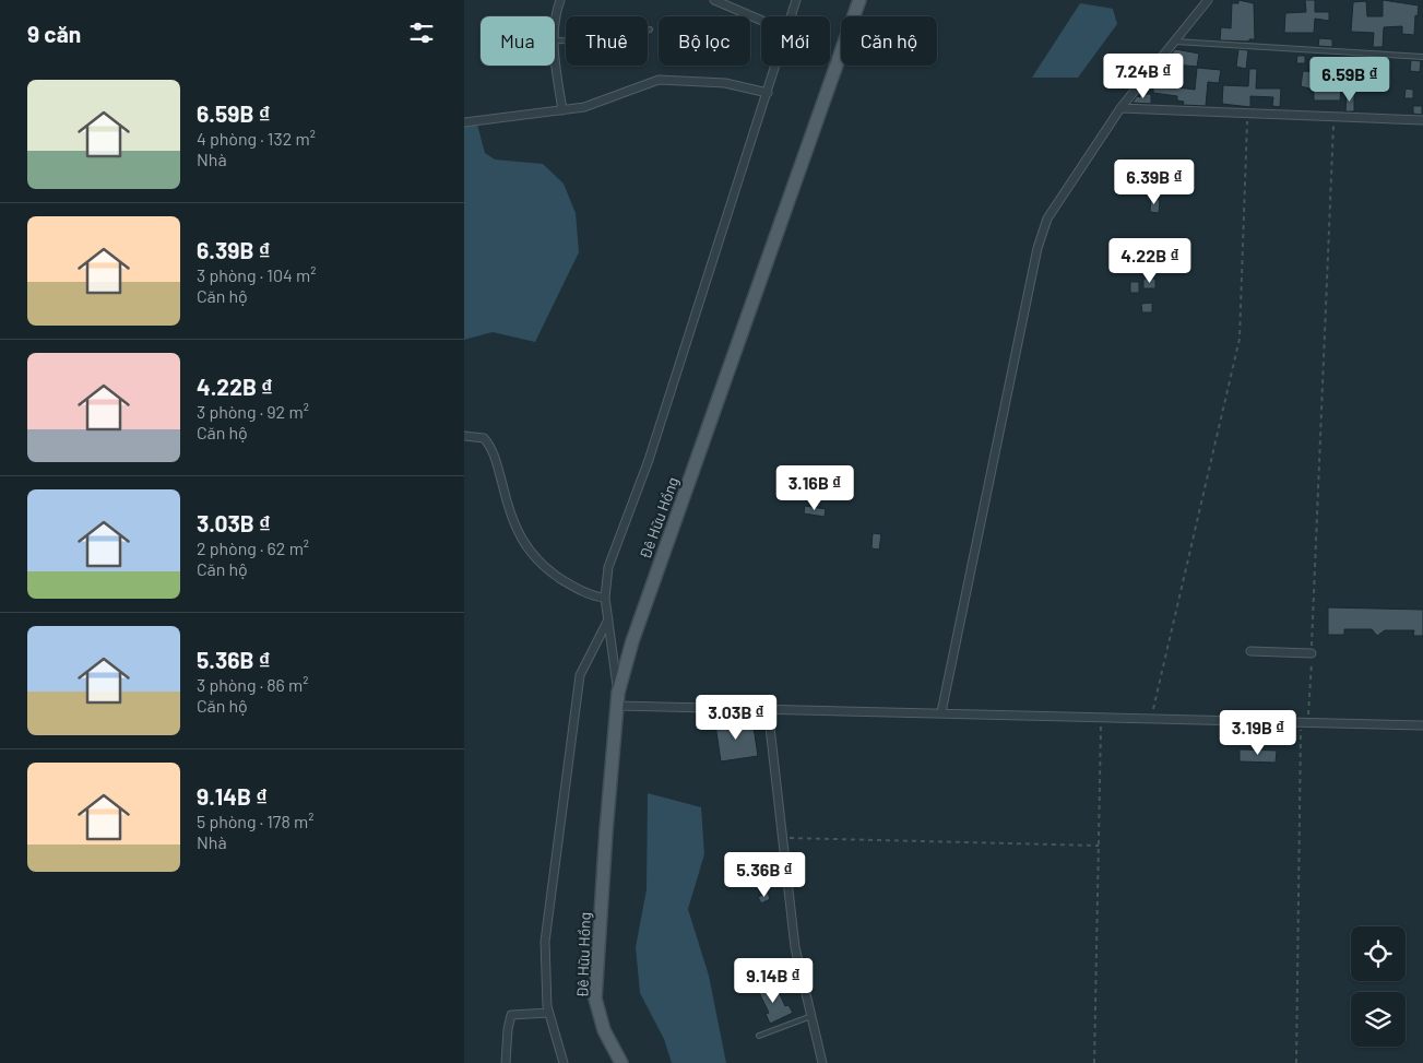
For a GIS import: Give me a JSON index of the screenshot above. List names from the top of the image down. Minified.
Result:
{"streets":{"main road":["Đê Hữu Hồng"]},"page":{"heading":"9 căn","chip":["Mua","Thuê","Bộ lọc","Mới","Căn hộ"],"price":["7.24B ₫","6.59B ₫","6.39B ₫","4.22B ₫","3.16B ₫","3.03B ₫","3.19B ₫","5.36B ₫","9.14B ₫"],"list":[{"name":"6.59B ₫","note":"4 phòng · 132 m² · Nhà"},{"name":"6.39B ₫","note":"3 phòng · 104 m² · Căn hộ"},{"name":"4.22B ₫","note":"3 phòng · 92 m² · Căn hộ"},{"name":"3.03B ₫","note":"2 phòng · 62 m² · Căn hộ"},{"name":"5.36B ₫","note":"3 phòng · 86 m² · Căn hộ"},{"name":"9.14B ₫","note":"5 phòng · 178 m² · Nhà"}]}}
